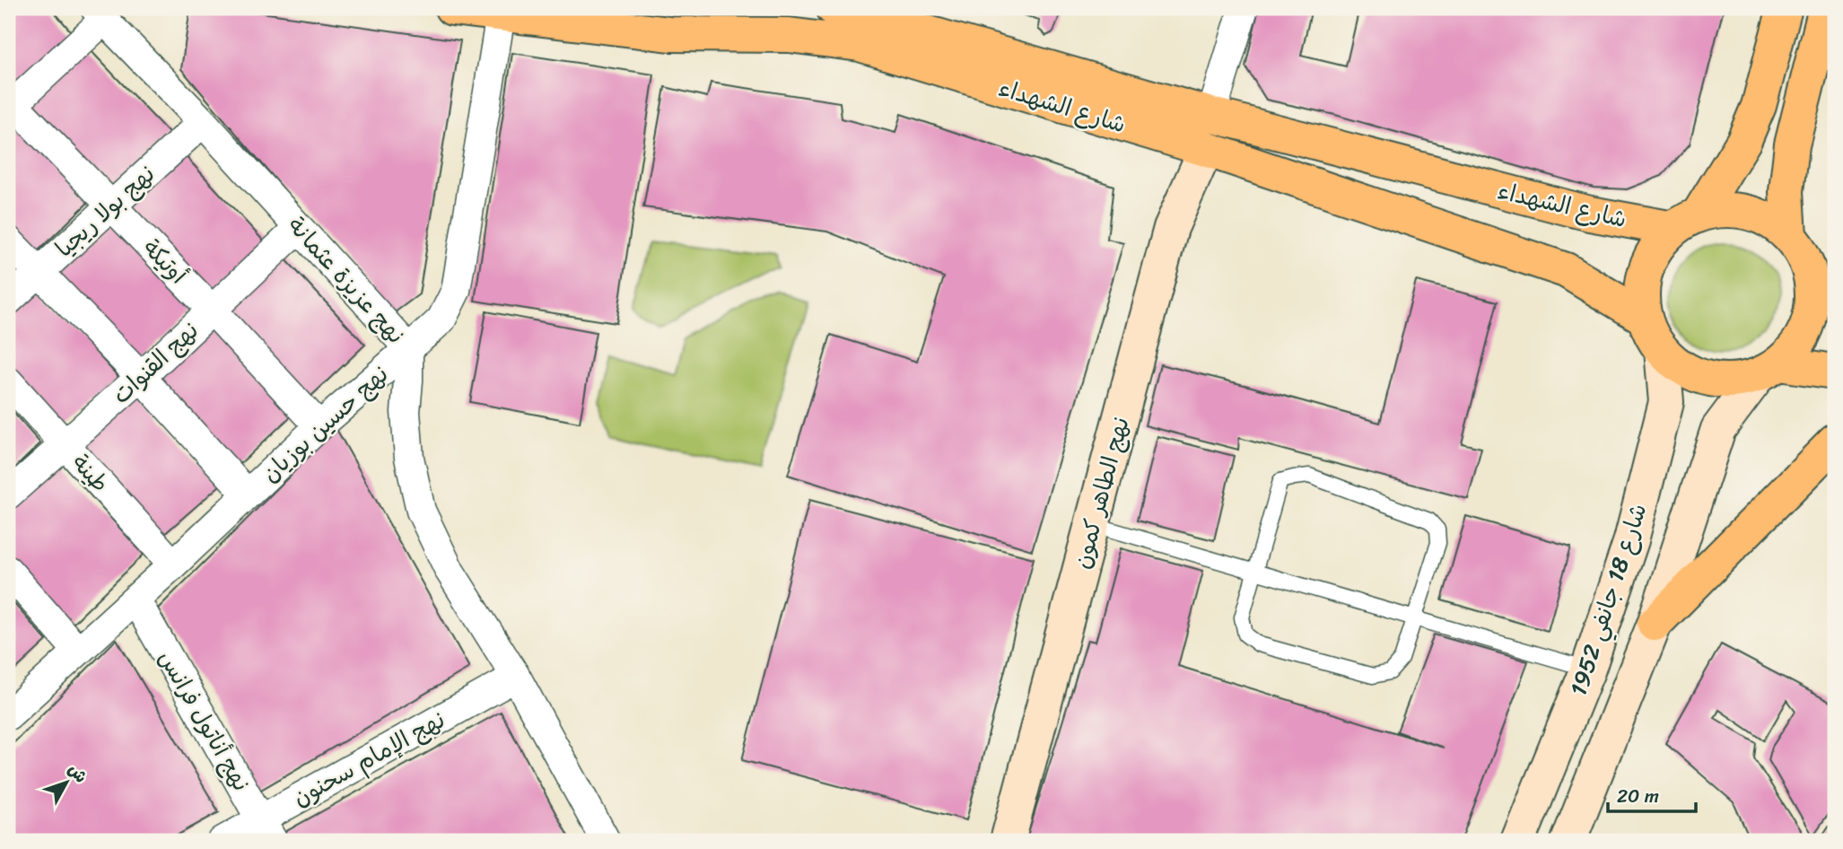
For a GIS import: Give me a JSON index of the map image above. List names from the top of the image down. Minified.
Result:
{"streets":{"main road":["شارع الشهداء","نهج الطاهر كمون","شارع 18 جانفي 1952"],"street":["نهج بولا ريجيا","أوتيكة","نهج عزيزة عثمانة","نهج القنوات","نهج حسين بوزيان","طينة","نهج أناتول فرانس","نهج الإمام سحنون"]},"crossings":[["شارع الشهداء","نهج حسين بوزيان"],["شارع الشهداء","نهج الطاهر كمون"],["شارع الشهداء","شارع 18 جانفي 1952"],["نهج بولا ريجيا","أوتيكة"],["نهج بولا ريجيا","نهج عزيزة عثمانة"],["أوتيكة","نهج القنوات"],["أوتيكة","نهج حسين بوزيان"],["نهج عزيزة عثمانة","نهج القنوات"],["نهج عزيزة عثمانة","نهج حسين بوزيان"],["نهج عزيزة عثمانة","نهج الإمام سحنون"],["نهج القنوات","طينة"],["نهج حسين بوزيان","طينة"],["نهج حسين بوزيان","نهج أناتول فرانس"],["نهج أناتول فرانس","نهج الإمام سحنون"]],"scale_bar":"20 m","north":"top right"}
